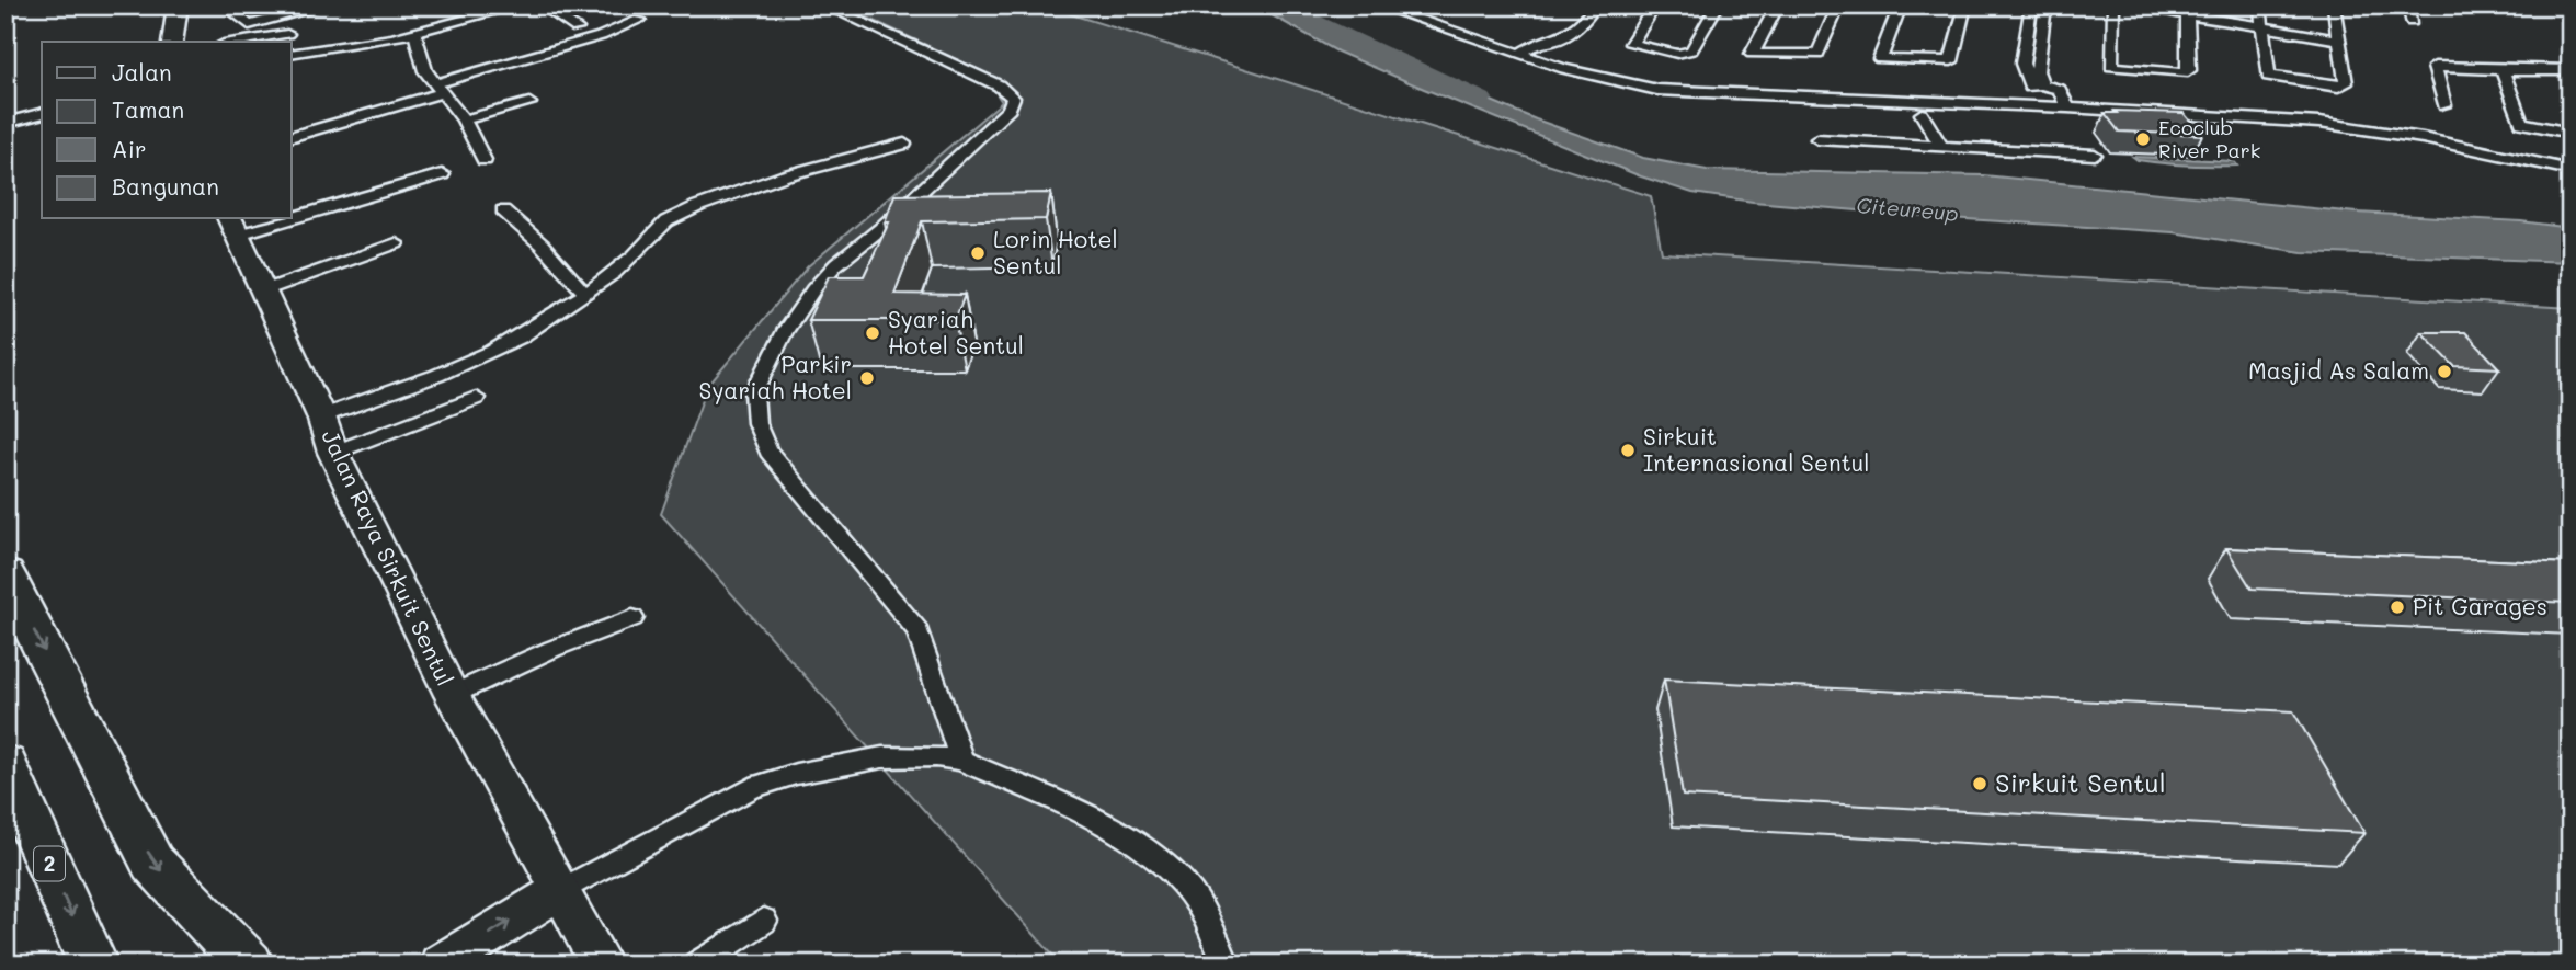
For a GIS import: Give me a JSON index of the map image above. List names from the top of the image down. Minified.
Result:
{"streets":{"highway":["2"],"main road":["Jalan Raya Sirkuit Sentul"]},"water":["Citeureup"],"places":["Ecoclub River Park","Lorin Hotel Sentul","Syariah Hotel Sentul","Masjid As Salam","Parkir Syariah Hotel","Sirkuit Internasional Sentul","Pit Garages","Sirkuit Sentul"],"legend":["Jalan","Taman","Air","Bangunan"]}
